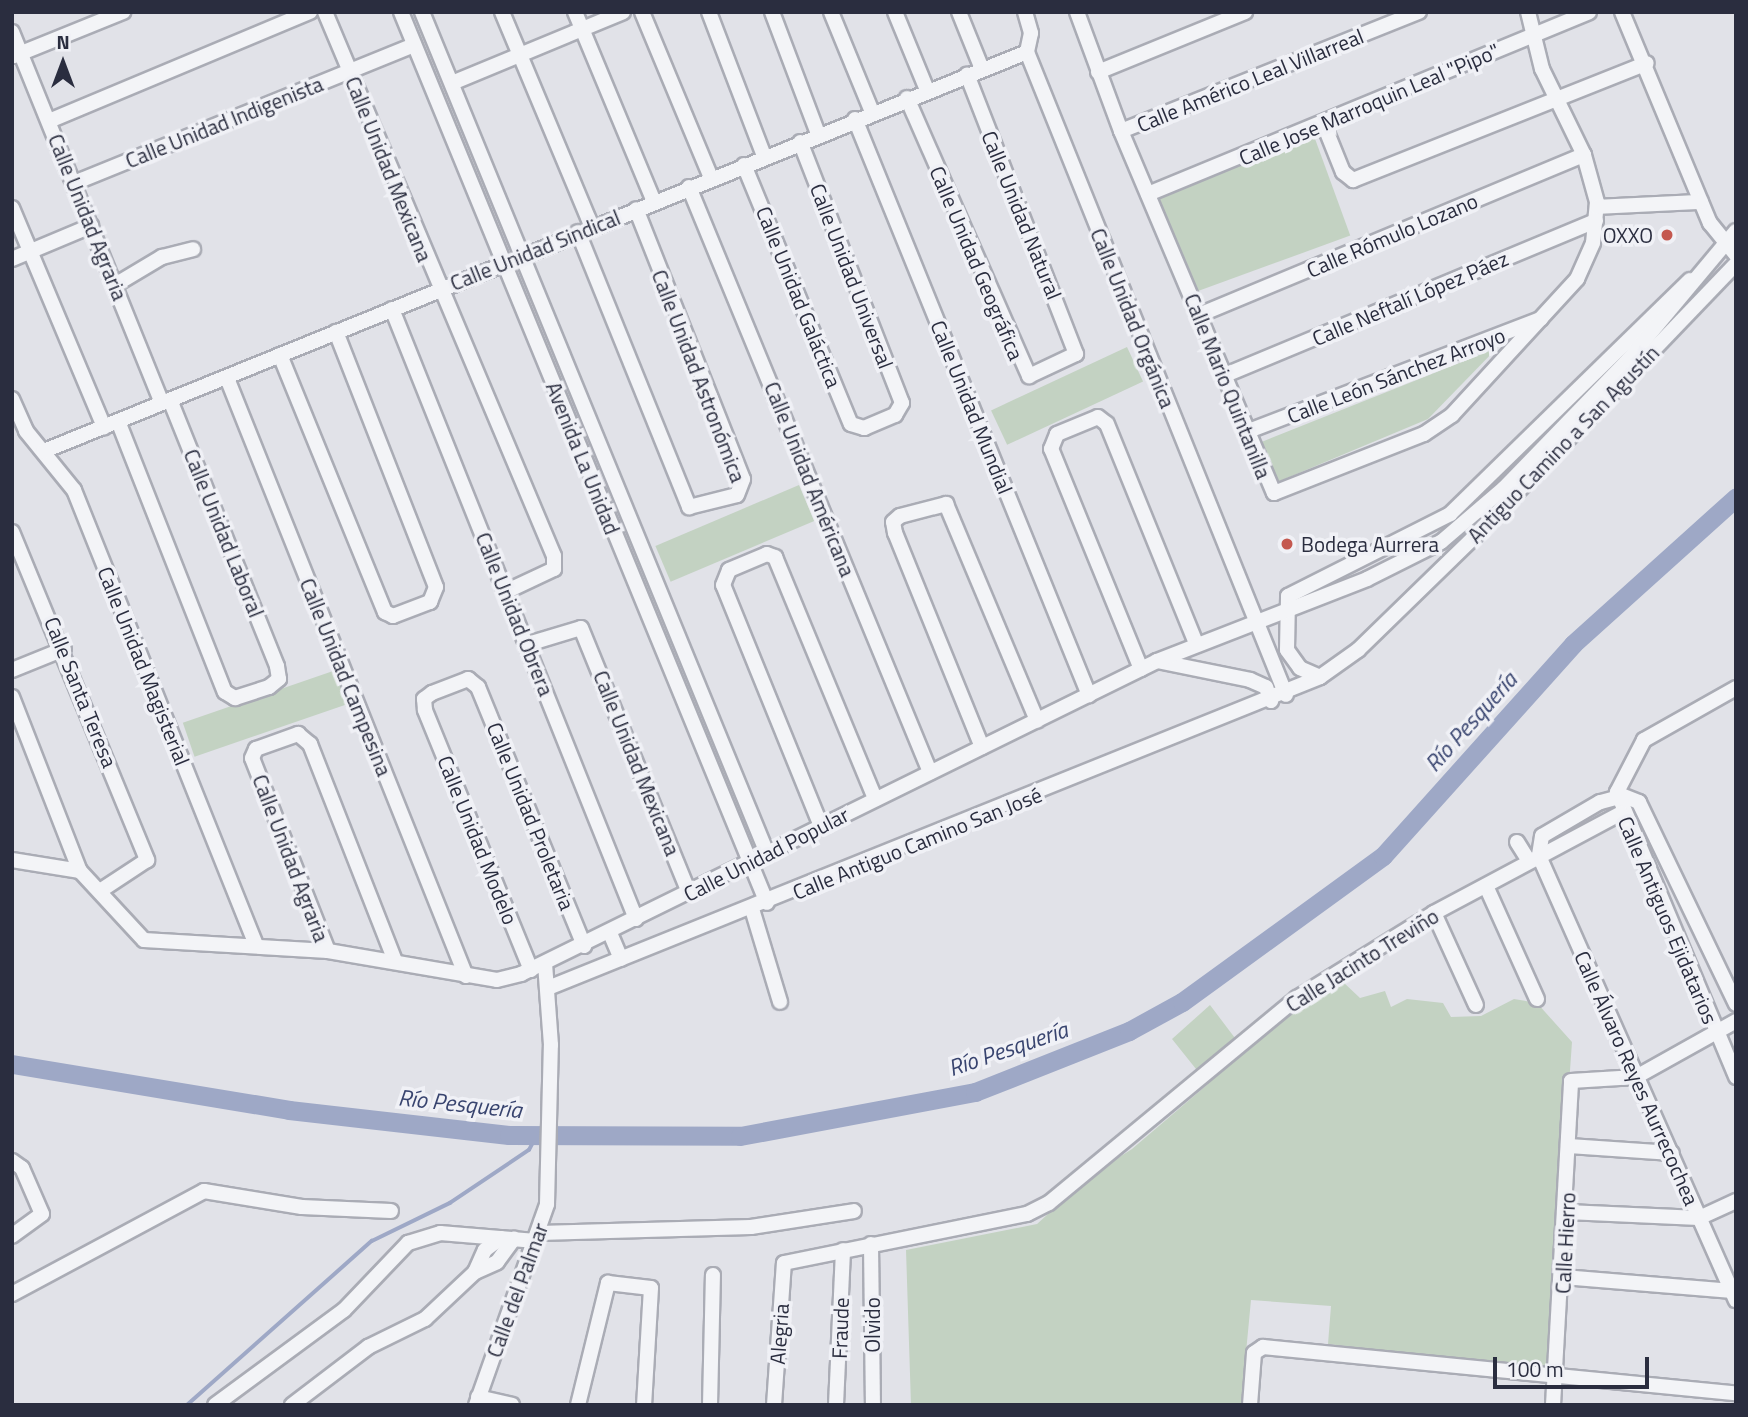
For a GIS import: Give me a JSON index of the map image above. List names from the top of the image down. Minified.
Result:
{"streets":{"street":["Calle Américo Leal Villarreal","Calle Jose Marroquin Leal \"Pipo\"","Calle Unidad Indigenista","Calle Unidad Mexicana","Calle Unidad Natural","Calle Unidad Agraria","Calle Rómulo Lozano","Calle Unidad Sindical","Calle Unidad Geográfica","Calle Unidad Universal","Calle Unidad Galáctica","Calle Neftalí López Páez","Calle Unidad Orgánica","Calle León Sánchez Arroyo","Calle Unidad Astronómica","Calle Mario Quintanilla","Calle Unidad Mundial","Antiguo Camino a San Agustín","Avenida La Unidad","Calle Unidad Américana","Calle Unidad Laboral","Calle Unidad Obrera","Calle Unidad Magisterial","Calle Unidad Campesina","Calle Santa Teresa","Calle Unidad Proletaria","Calle Unidad Modelo","Calle Antiguo Camino San José","Calle Unidad Popular","Calle Antiguos Ejidatarios","Calle Jacinto Treviño","Calle Álvaro Reyes Aurrecochea","Calle Hierro","Calle del Palmar","Olvido","Fraude","Alegria"]},"crossings":[["Calle Américo Leal Villarreal","Calle Mario Quintanilla"],["Calle Jose Marroquin Leal \"Pipo\"","Calle Mario Quintanilla"],["Calle Unidad Indigenista","Calle Unidad Mexicana"],["Calle Unidad Indigenista","Calle Unidad Agraria"],["Calle Unidad Indigenista","Avenida La Unidad"],["Calle Unidad Mexicana","Calle Unidad Sindical"],["Calle Unidad Mexicana","Calle Unidad Obrera"],["Calle Unidad Mexicana","Calle Unidad Popular"],["Calle Unidad Natural","Calle Unidad Sindical"],["Calle Unidad Natural","Calle Unidad Geográfica"],["Calle Unidad Agraria","Calle Unidad Sindical"],["Calle Unidad Agraria","Calle Unidad Laboral"],["Calle Unidad Agraria","Calle Unidad Popular"],["Calle Rómulo Lozano","Calle Mario Quintanilla"],["Calle Unidad Sindical","Calle Unidad Geográfica"],["Calle Unidad Sindical","Calle Unidad Universal"],["Calle Unidad Sindical","Calle Unidad Galáctica"],["Calle Unidad Sindical","Calle Unidad Orgánica"],["Calle Unidad Sindical","Calle Unidad Astronómica"],["Calle Unidad Sindical","Calle Unidad Mundial"],["Calle Unidad Sindical","Avenida La Unidad"],["Calle Unidad Sindical","Calle Unidad Américana"],["Calle Unidad Sindical","Calle Unidad Laboral"],["Calle Unidad Sindical","Calle Unidad Obrera"],["Calle Unidad Sindical","Calle Unidad Magisterial"],["Calle Unidad Sindical","Calle Unidad Campesina"],["Calle Unidad Universal","Calle Unidad Galáctica"],["Calle Neftalí López Páez","Calle Mario Quintanilla"],["Calle Unidad Orgánica","Antiguo Camino a San Agustín"],["Calle Unidad Orgánica","Calle Antiguo Camino San José"],["Calle Unidad Orgánica","Calle Unidad Popular"],["Calle León Sánchez Arroyo","Calle Mario Quintanilla"],["Calle Unidad Mundial","Calle Unidad Popular"],["Antiguo Camino a San Agustín","Calle Antiguo Camino San José"],["Antiguo Camino a San Agustín","Calle Unidad Popular"],["Avenida La Unidad","Calle Antiguo Camino San José"],["Avenida La Unidad","Calle Unidad Popular"],["Calle Unidad Américana","Calle Unidad Popular"],["Calle Unidad Obrera","Calle Unidad Popular"],["Calle Unidad Magisterial","Calle Unidad Popular"],["Calle Unidad Campesina","Calle Unidad Popular"],["Calle Santa Teresa","Calle Unidad Popular"],["Calle Unidad Proletaria","Calle Unidad Modelo"],["Calle Unidad Proletaria","Calle Unidad Popular"],["Calle Unidad Modelo","Calle Unidad Popular"],["Calle Antiguo Camino San José","Calle del Palmar"],["Calle Unidad Popular","Calle del Palmar"],["Calle Antiguos Ejidatarios","Calle Jacinto Treviño"],["Calle Jacinto Treviño","Calle Álvaro Reyes Aurrecochea"],["Calle Jacinto Treviño","Olvido"],["Calle Jacinto Treviño","Fraude"],["Calle Jacinto Treviño","Alegria"],["Calle Álvaro Reyes Aurrecochea","Calle Hierro"]],"water":["Río Pesquería"],"places":["OXXO","Bodega Aurrera"],"scale_bar":"100 m","north":"top"}
